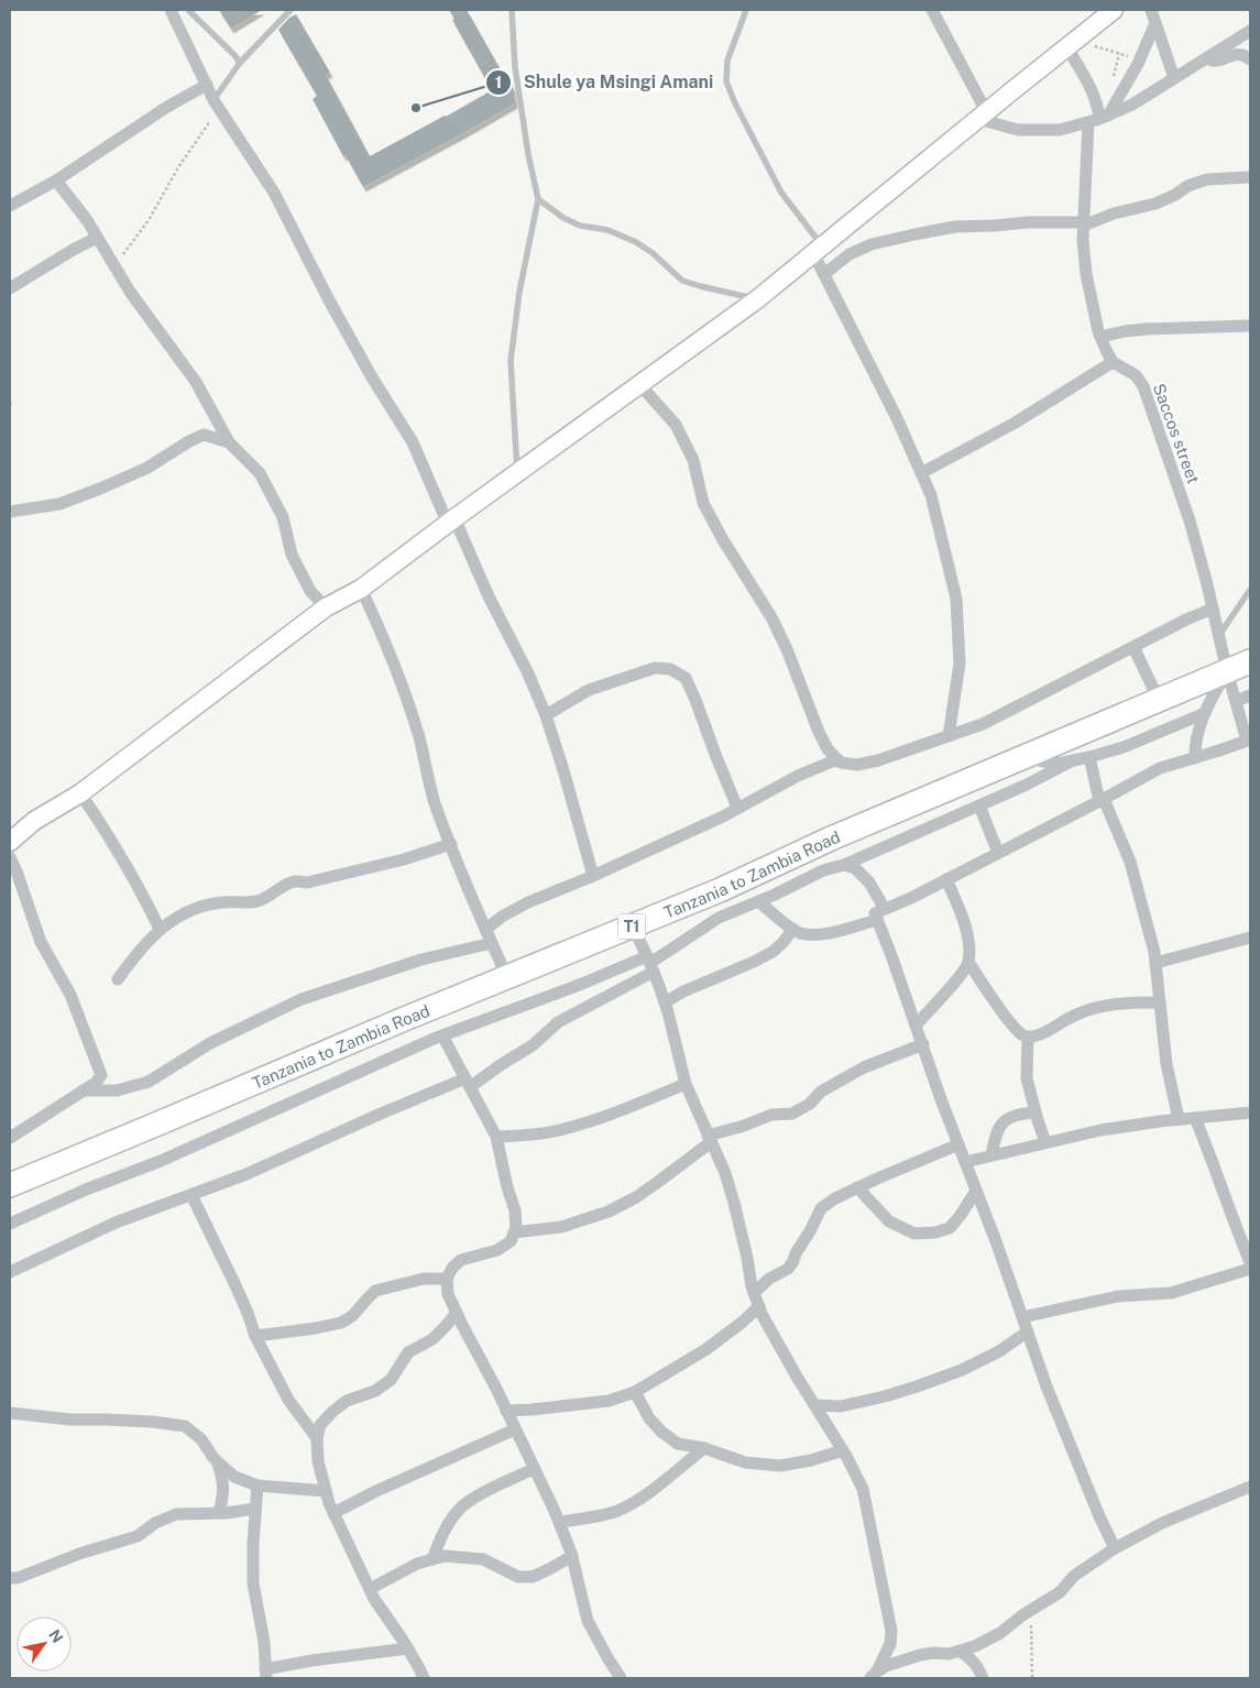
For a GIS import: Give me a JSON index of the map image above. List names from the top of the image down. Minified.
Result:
{"streets":{"highway":["Tanzania to Zambia Road","T1"],"street":["Saccos street"]},"crossings":[["Saccos street","Tanzania to Zambia Road"]],"places":["Shule ya Msingi Amani"],"north":"top right"}
